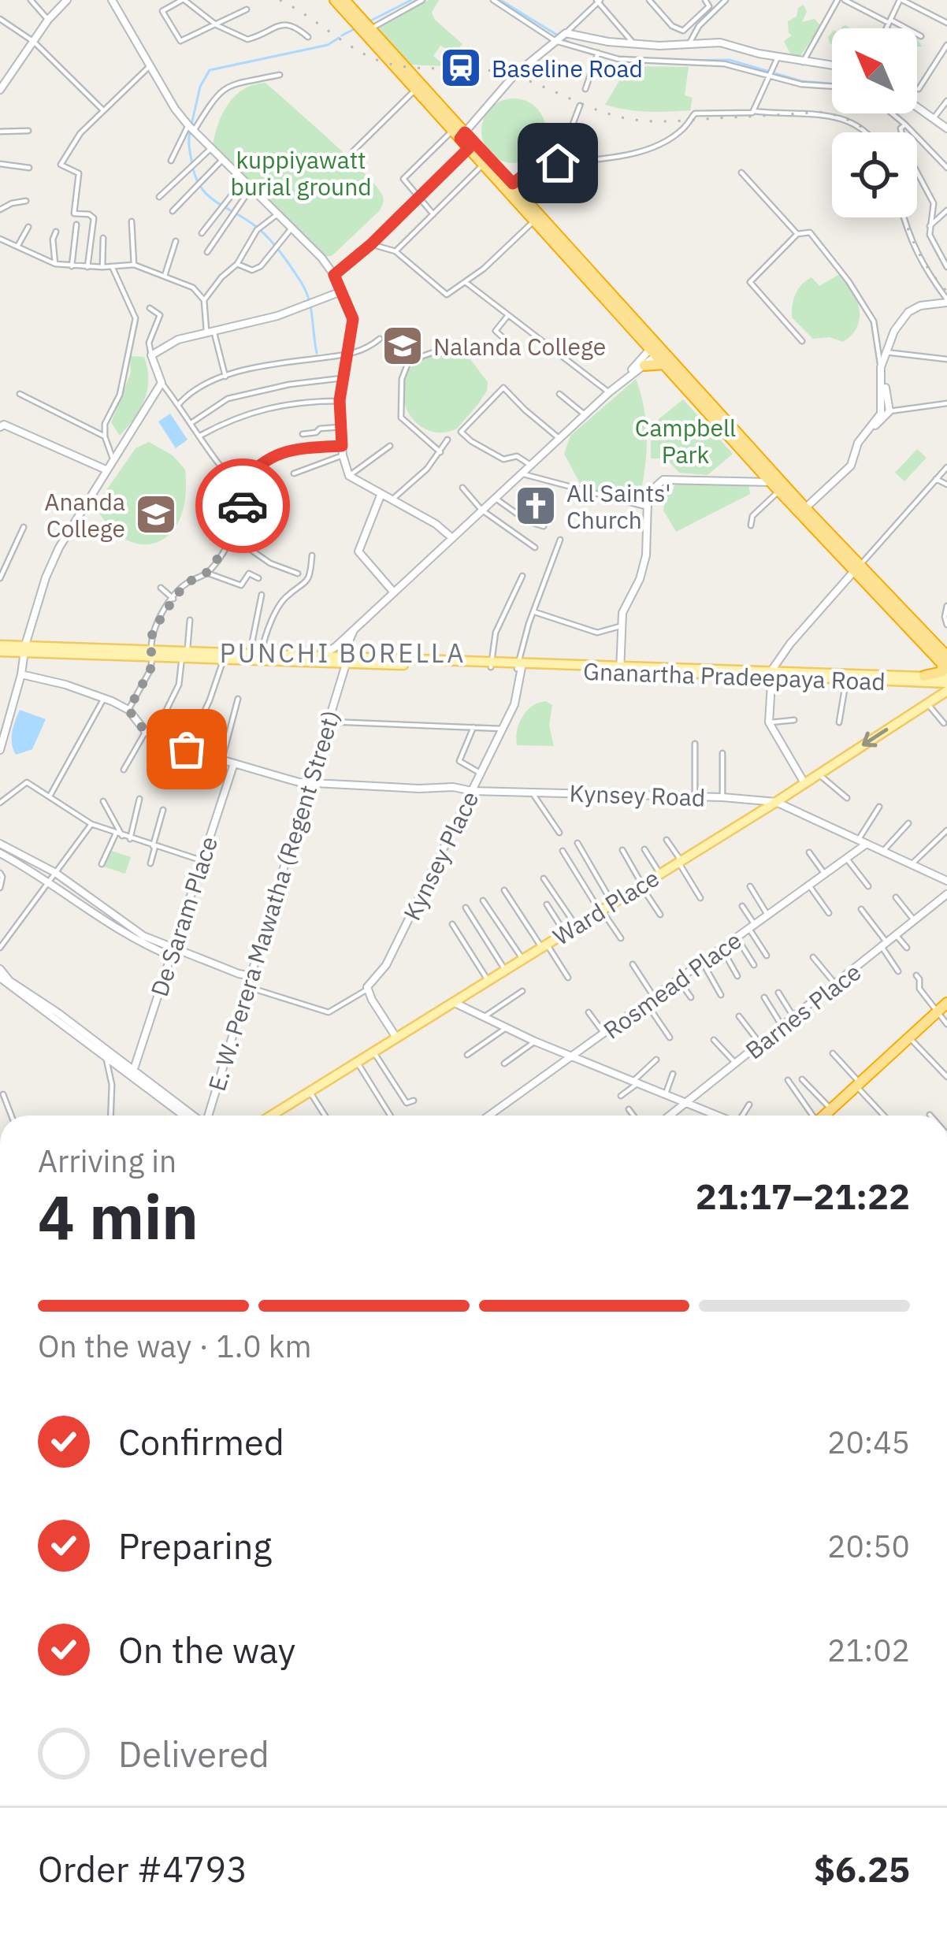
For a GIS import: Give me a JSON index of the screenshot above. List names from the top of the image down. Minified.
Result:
{"streets":{"main road":["Gnanartha Pradeepaya Road","Ward Place"],"street":["Kynsey Road","Kynsey Place","E. W. Perera Mawatha (Regent Street)","De Saram Place","Rosmead Place","Barnes Place"]},"crossings":[["Gnanartha Pradeepaya Road","Kynsey Place"],["Gnanartha Pradeepaya Road","E. W. Perera Mawatha (Regent Street)"],["Kynsey Road","Kynsey Place"],["Kynsey Road","E. W. Perera Mawatha (Regent Street)"],["Kynsey Road","Ward Place"],["Kynsey Road","De Saram Place"],["Kynsey Road","Rosmead Place"]],"districts":["PUNCHI BORELLA"],"parks":["kuppiyawatt burial ground","Campbell Park"],"places":{"station":["Baseline Road"],"school or university":["Nalanda College","Ananda College"],"church":["All Saints' Church"]},"north":"top left","page":{"heading":["4 min","Arriving in","21:17–21:22"],"panel":["Order #4793","$6.25"],"bar":"On the way · 1.0 km","list":[["Confirmed","20:45"],["Preparing","20:50"],["On the way","21:02"],"Delivered"]}}
